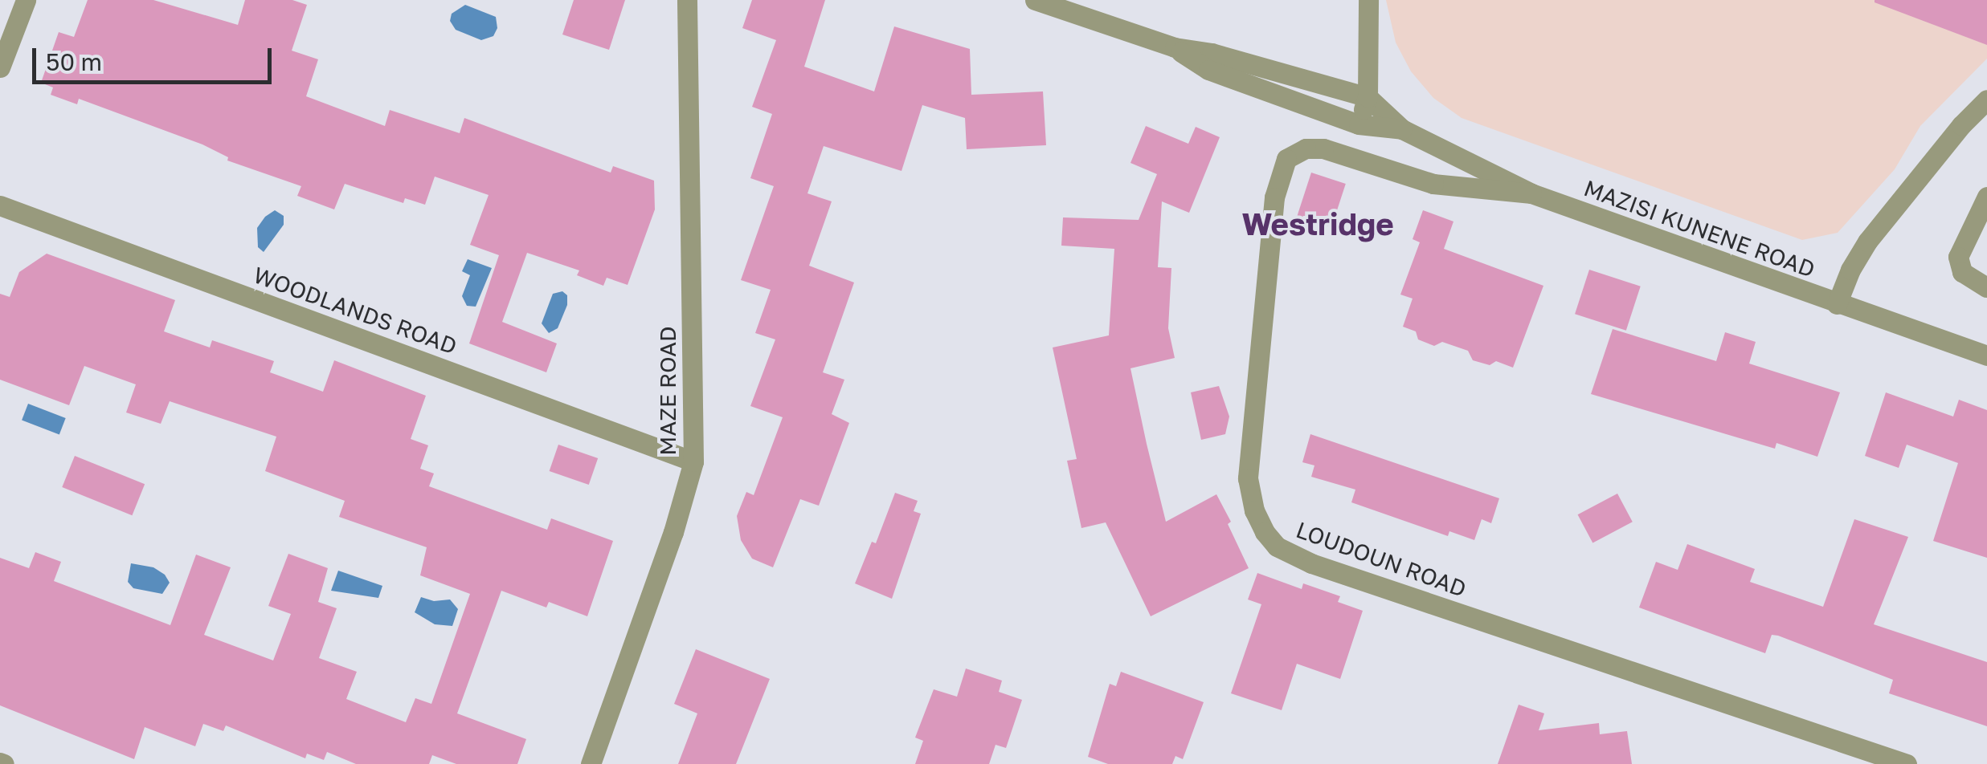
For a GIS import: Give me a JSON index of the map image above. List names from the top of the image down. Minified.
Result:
{"streets":{"street":["MAZISI KUNENE ROAD","WOODLANDS ROAD","MAZE ROAD","LOUDOUN ROAD"]},"crossings":[["MAZISI KUNENE ROAD","LOUDOUN ROAD"],["WOODLANDS ROAD","MAZE ROAD"]],"districts":["Westridge"],"scale_bar":"50 m"}
